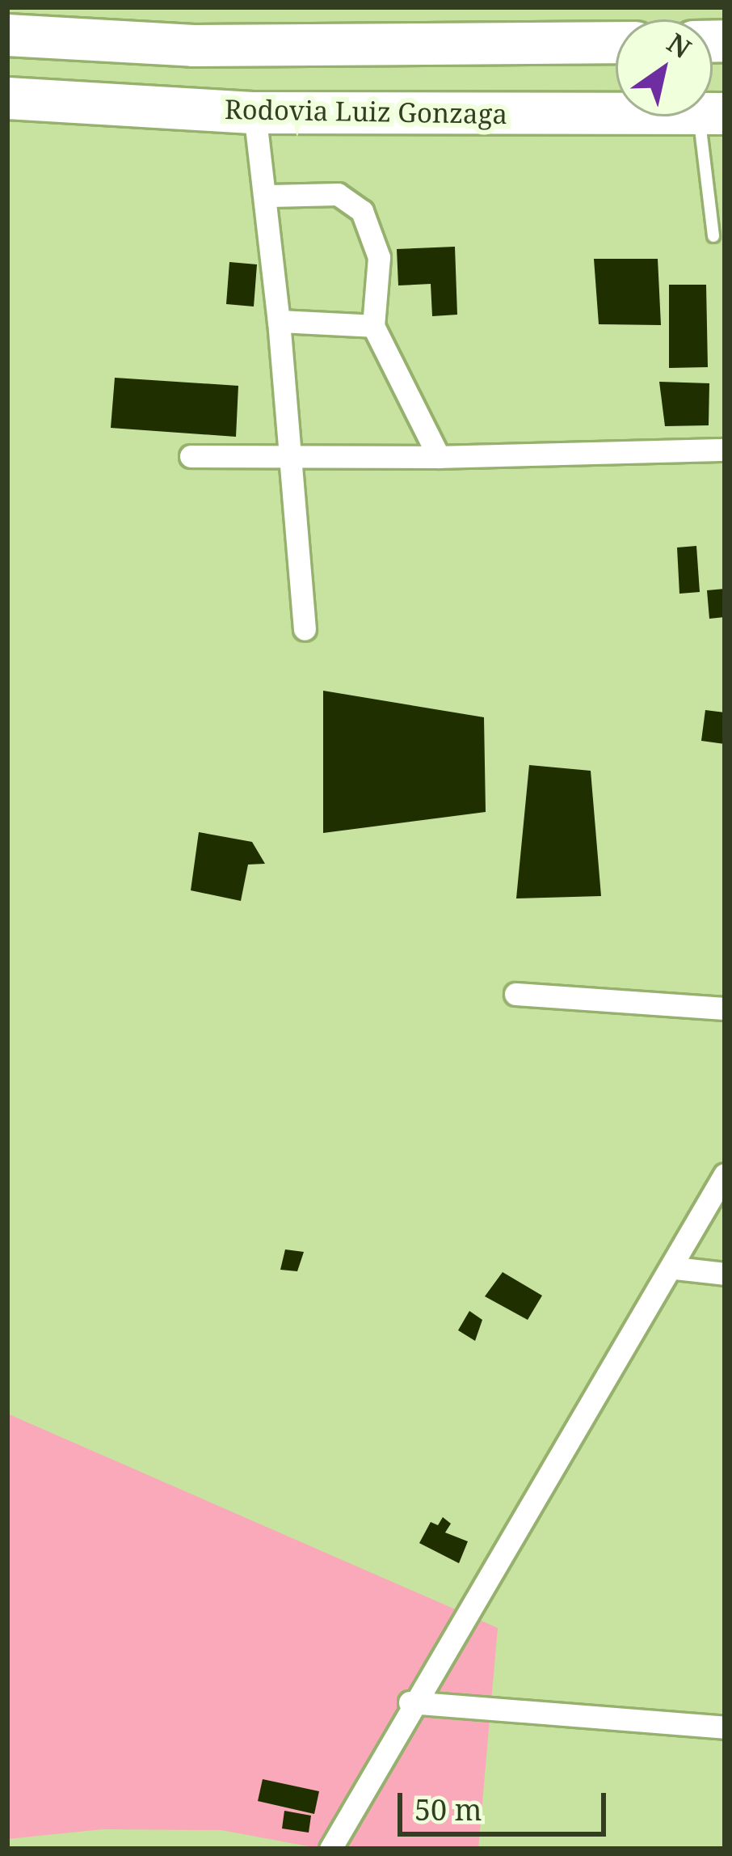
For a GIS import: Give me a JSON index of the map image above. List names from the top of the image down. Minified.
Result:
{"streets":{"highway":["Rodovia Luiz Gonzaga"]},"scale_bar":"50 m","north":"top right"}
